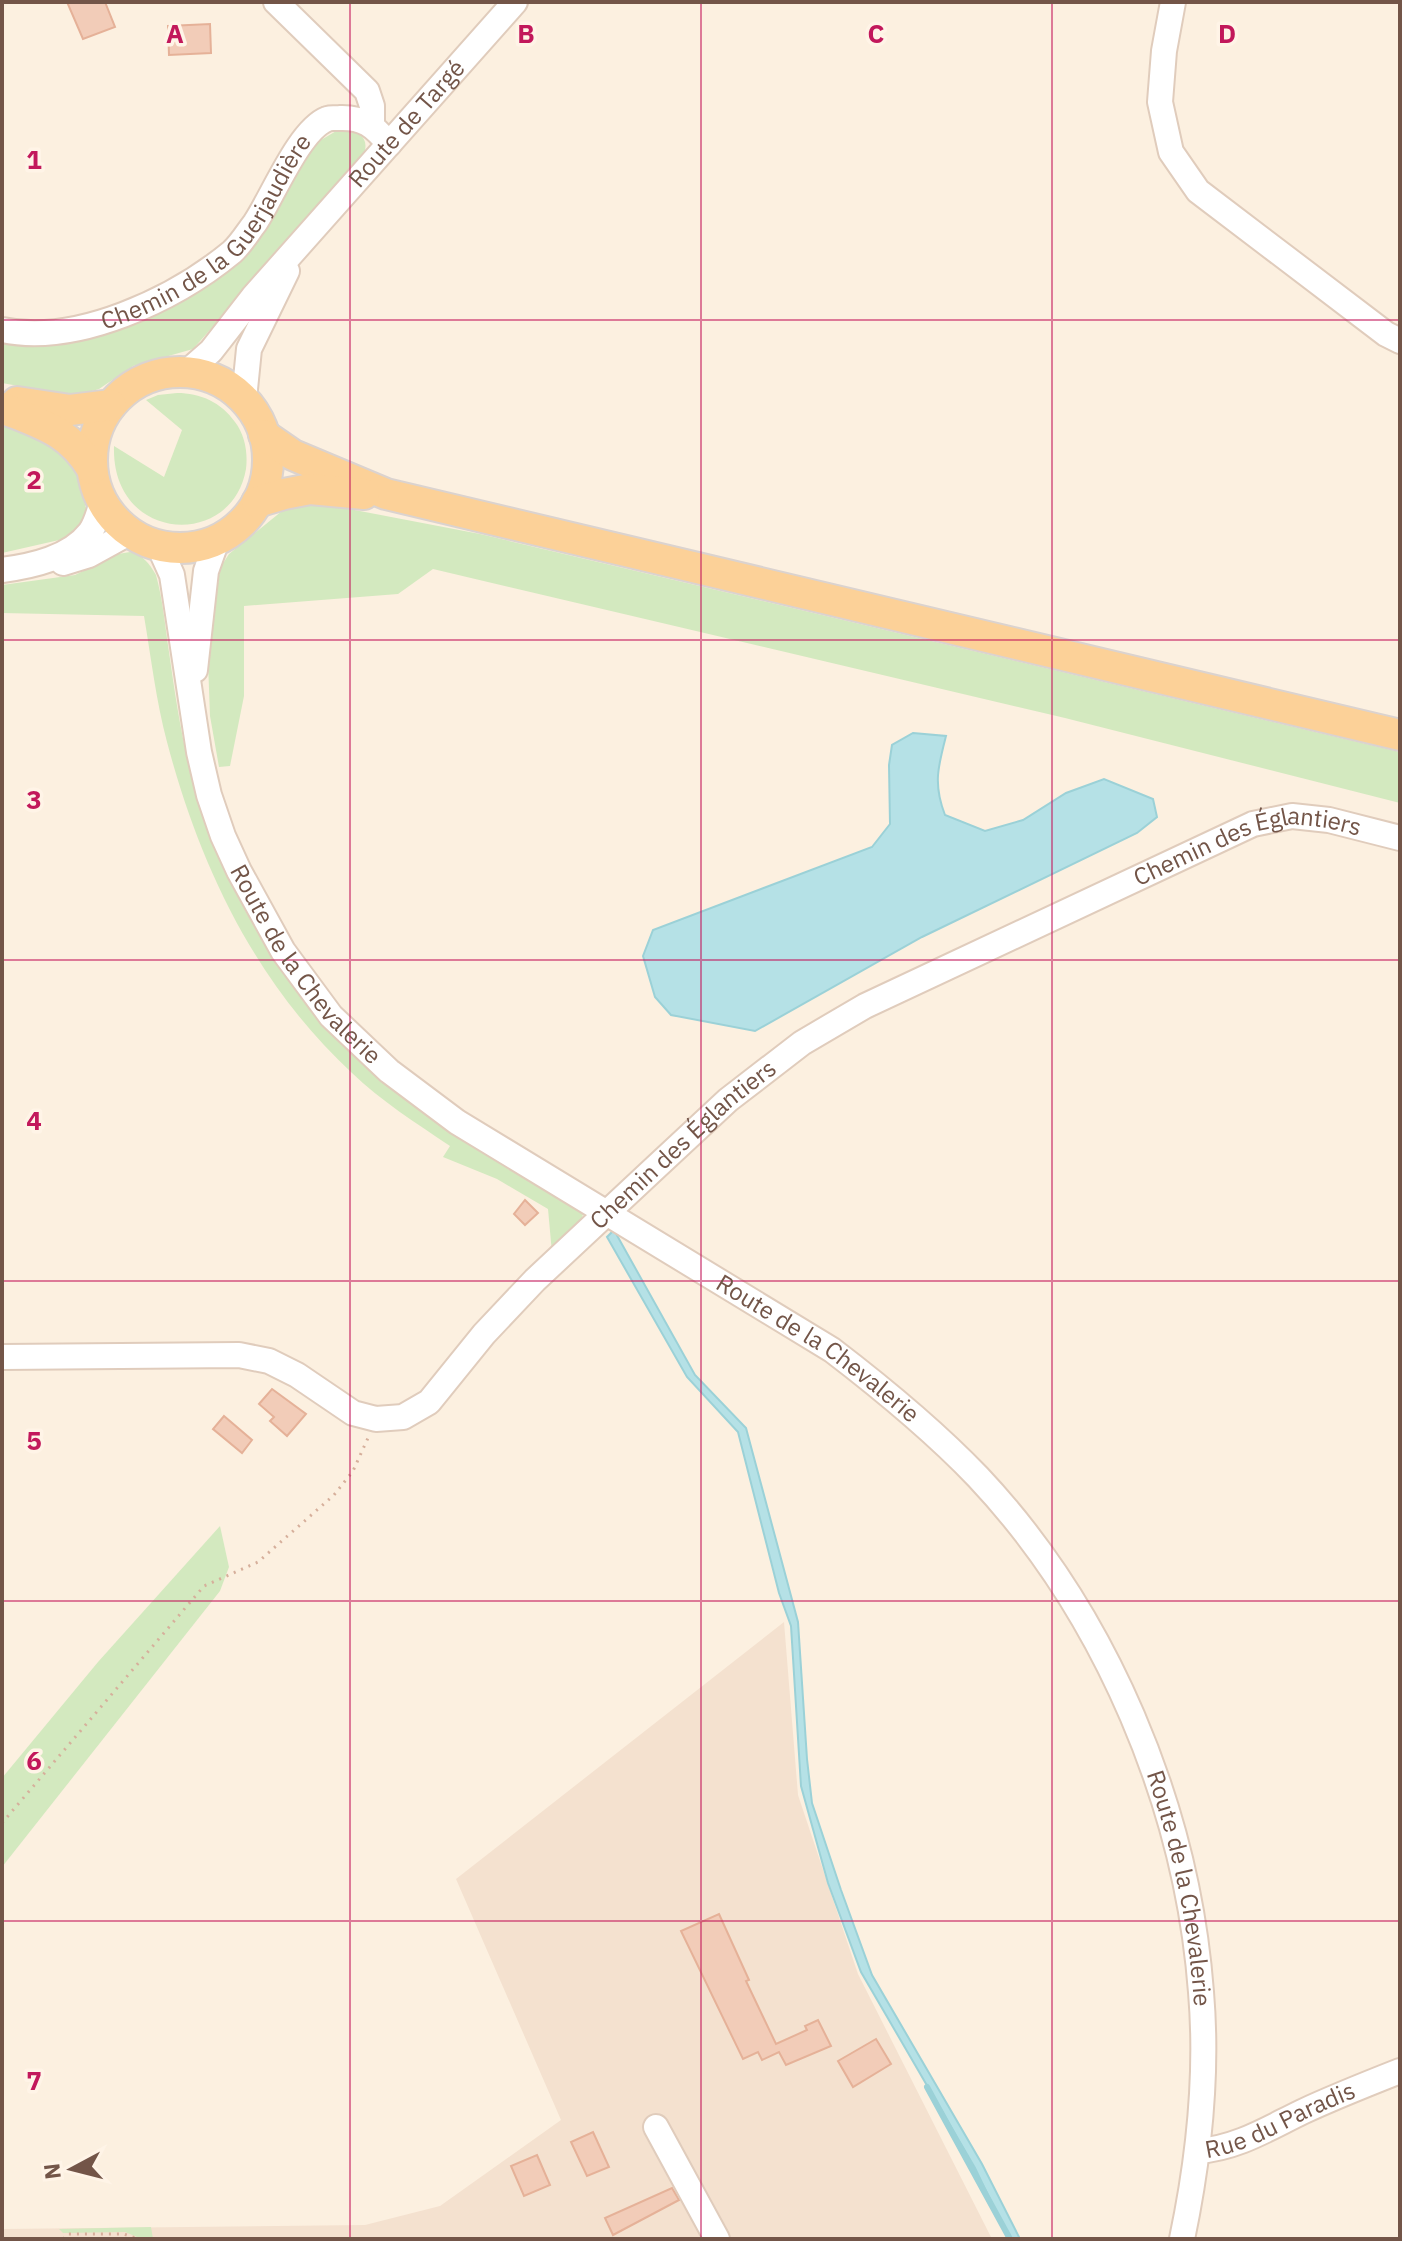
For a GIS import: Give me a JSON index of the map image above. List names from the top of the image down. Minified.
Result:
{"streets":{"street":["Route de Targé","Chemin de la Guerjaudière","Chemin des Églantiers","Route de la Chevalerie","Rue du Paradis"]},"crossings":[["Route de Targé","Route de la Chevalerie"],["Chemin des Églantiers","Route de la Chevalerie"],["Route de la Chevalerie","Rue du Paradis"]],"north":"left","grid":{"columns":["A","B","C","D"],"rows":["1","2","3","4","5","6","7"]}}
